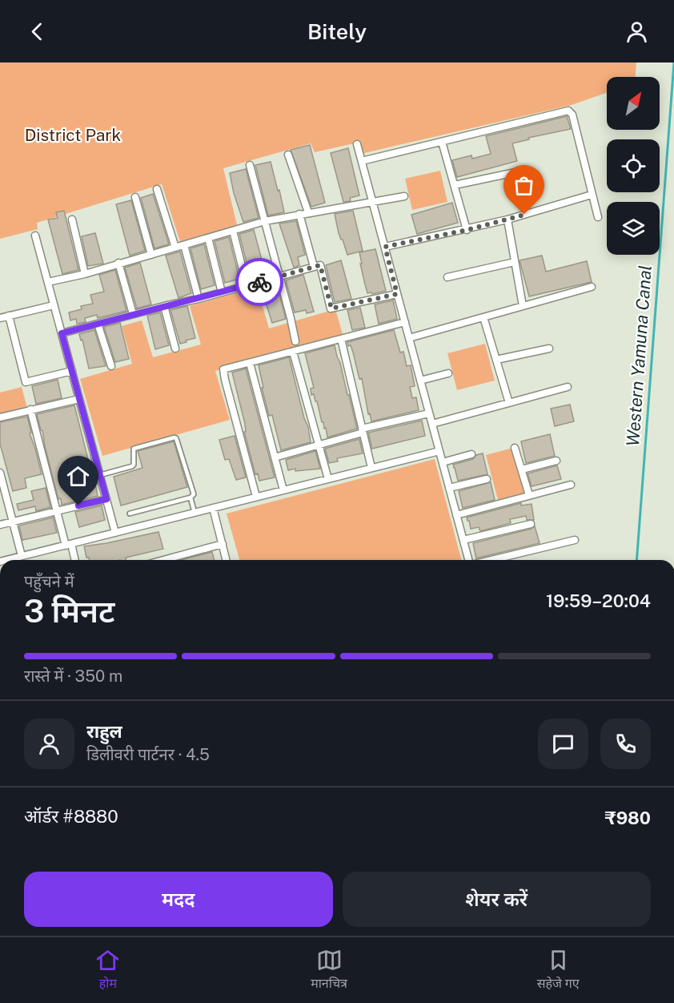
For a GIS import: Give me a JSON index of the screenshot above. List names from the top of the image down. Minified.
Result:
{"water":["Western Yamuna Canal"],"parks":["District Park"],"north":"top right","page":{"header":"Bitely","heading":["3 मिनट","पहुँचने में","19:59–20:04"],"panel":["राहुल","डिलीवरी पार्टनर · 4.5","ऑर्डर #8880","₹980"],"bar":"रास्ते में · 350 m","buttons":["मदद","शेयर करें"],"tabs":["होम","मानचित्र","सहेजे गए"]}}
